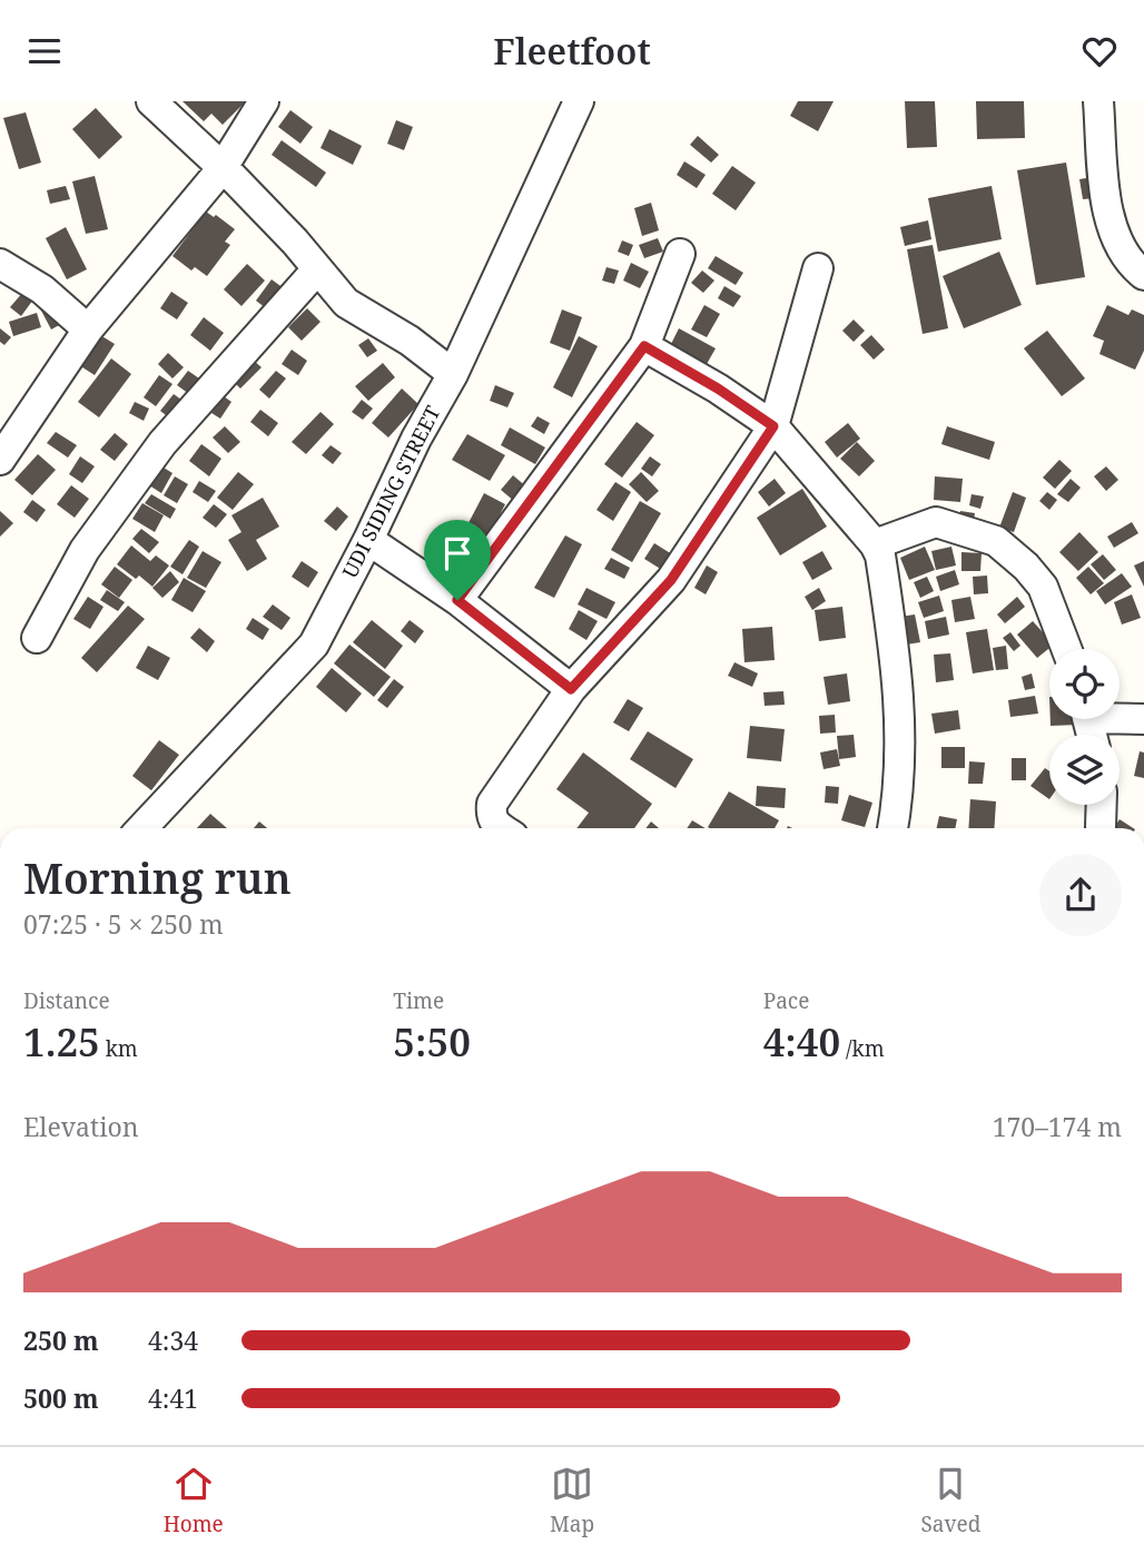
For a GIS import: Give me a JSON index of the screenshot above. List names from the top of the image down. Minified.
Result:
{"streets":{"street":["UDI SIDING STREET"]},"page":{"header":"Fleetfoot","heading":["Morning run","07:25 · 5 × 250 m"],"stats":[["Distance","1.25 km"],["Time","5:50"],["Pace","4:40 /km"]],"chart":["Elevation","170–174 m"],"list":[{"name":"250 m","note":"4:34"},{"name":"500 m","note":"4:41"}],"tabs":["Home","Map","Saved"]}}
